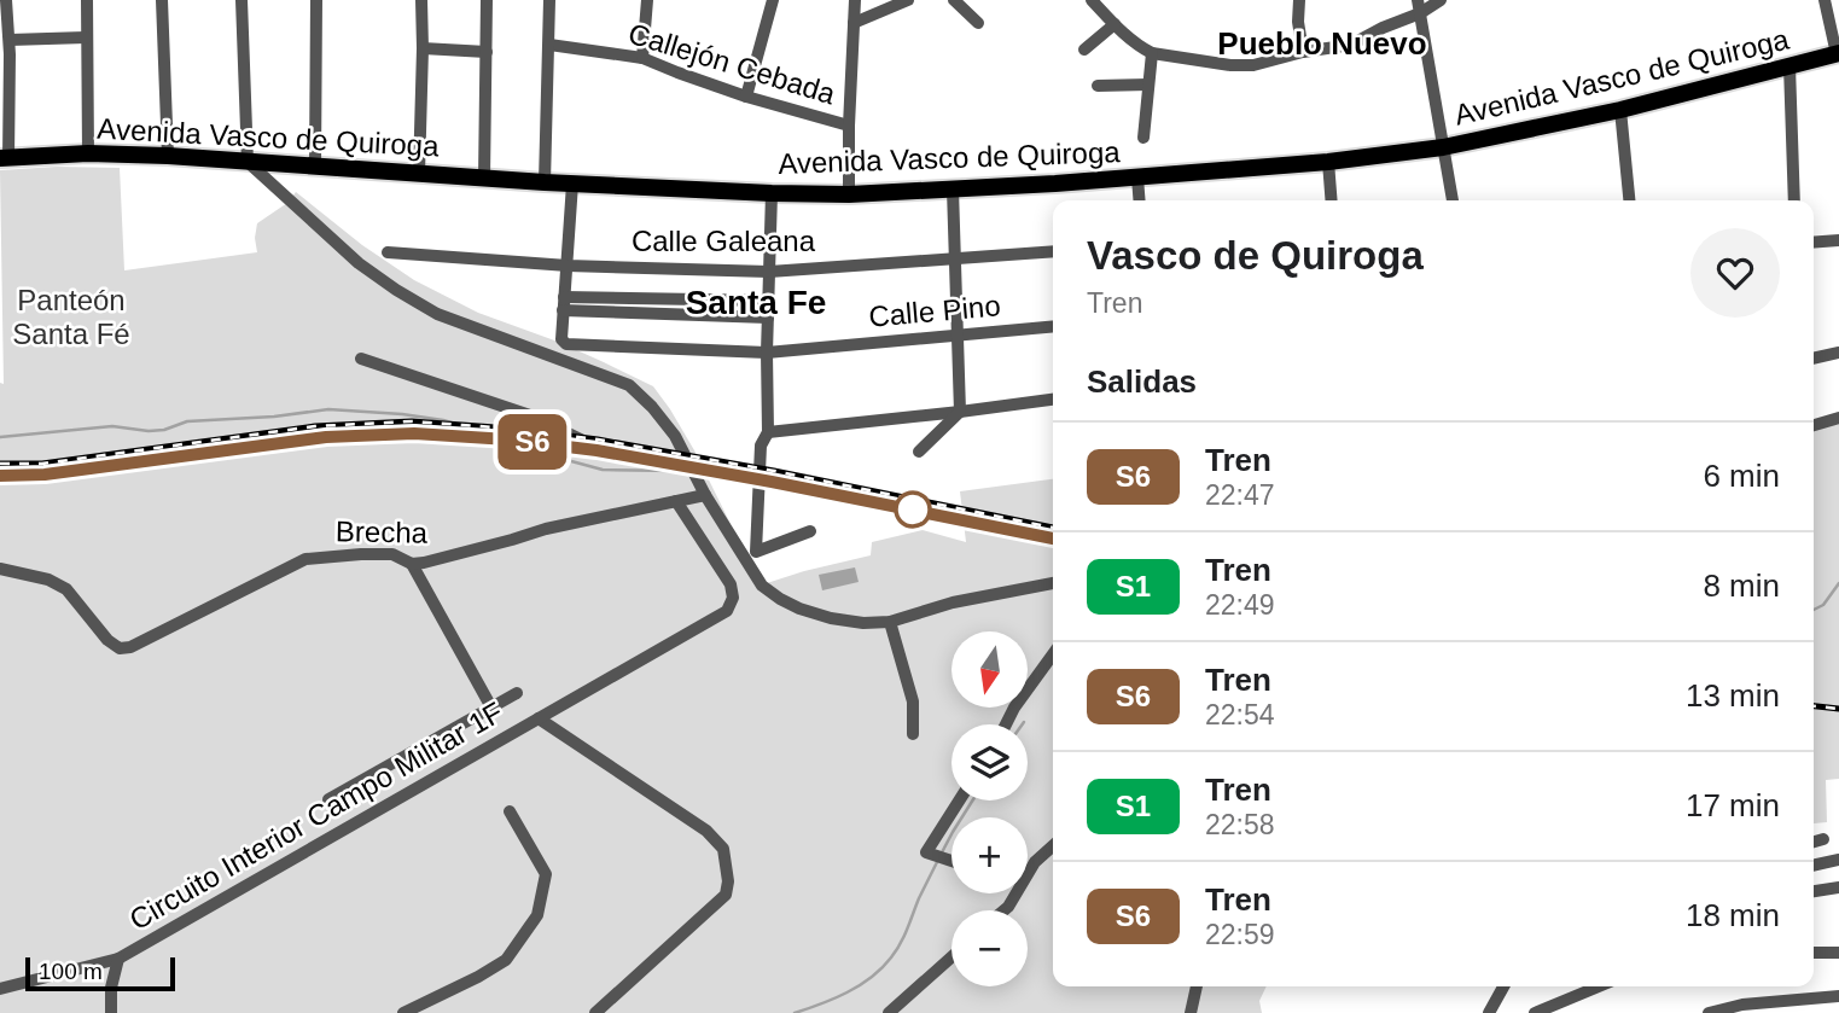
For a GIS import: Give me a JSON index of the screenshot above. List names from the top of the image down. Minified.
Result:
{"streets":{"main road":["Avenida Vasco de Quiroga"],"street":["Callejón Cebada","Calle Galeana","Calle Pino","Brecha","Circuito Interior Campo Militar 1F"]},"crossings":[["Brecha","Circuito Interior Campo Militar 1F"]],"districts":["Pueblo Nuevo","Santa Fe"],"parks":["Panteón Santa Fé"],"scale_bar":"100 m","north":"bottom","page":{"on_map":"S6","heading":[["Vasco de Quiroga","Tren"],"Salidas"],"list":[{"mark":"S6","name":"Tren","note":"22:47","value":"6 min"},{"mark":"S1","name":"Tren","note":"22:49","value":"8 min"},{"mark":"S6","name":"Tren","note":"22:54","value":"13 min"},{"mark":"S1","name":"Tren","note":"22:58","value":"17 min"},{"mark":"S6","name":"Tren","note":"22:59","value":"18 min"}],"map_buttons":["+","−"],"scale":"100 m"}}
